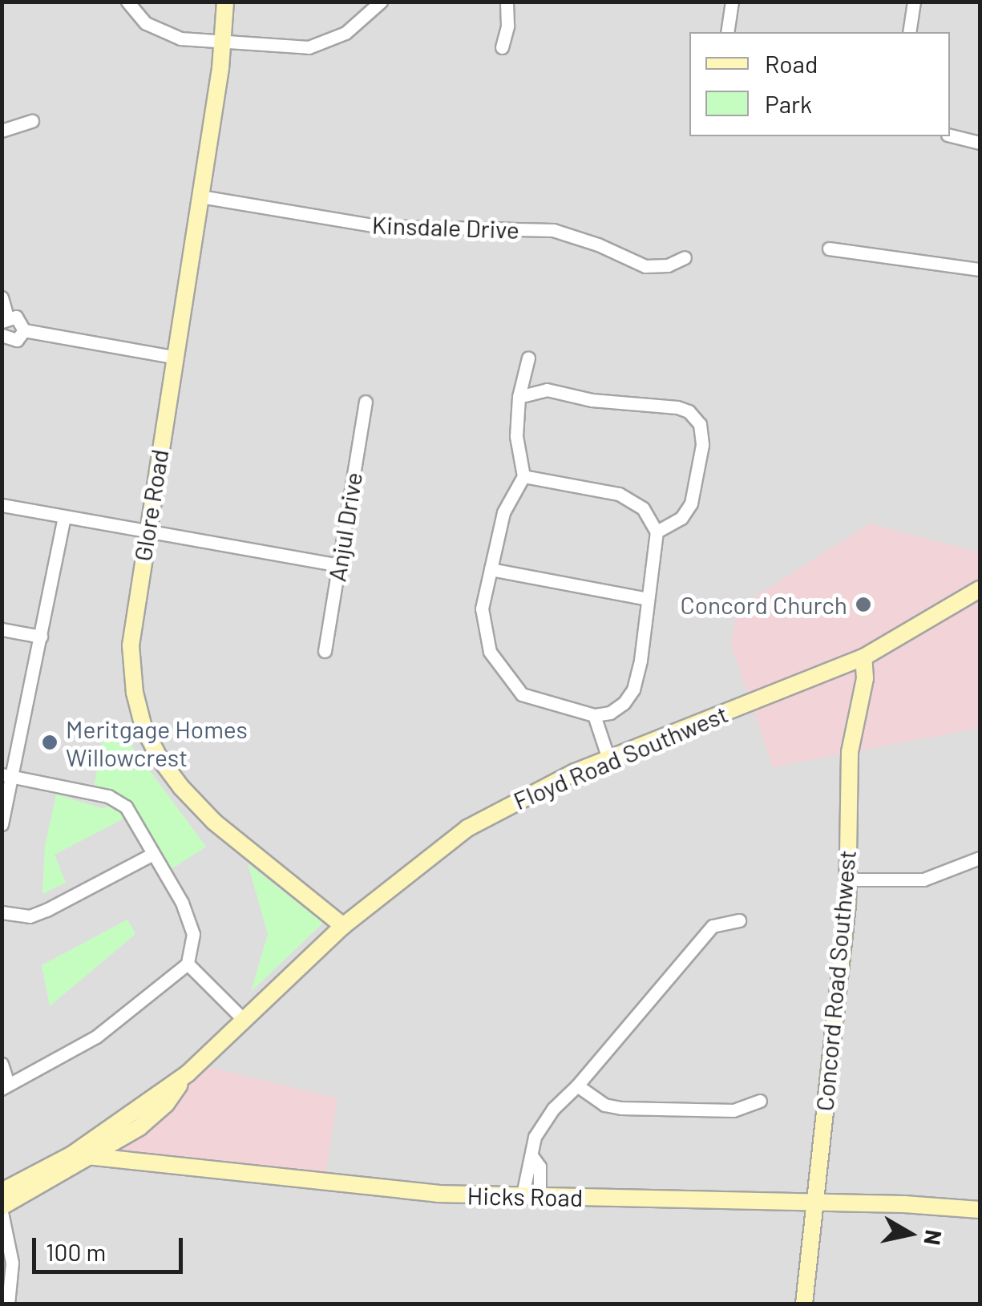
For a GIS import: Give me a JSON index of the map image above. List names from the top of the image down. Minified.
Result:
{"streets":{"street":["Kinsdale Drive","Glore Road","Anjul Drive","Floyd Road Southwest","Concord Road Southwest","Hicks Road"]},"crossings":[["Kinsdale Drive","Glore Road"],["Glore Road","Floyd Road Southwest"],["Floyd Road Southwest","Concord Road Southwest"],["Floyd Road Southwest","Hicks Road"],["Concord Road Southwest","Hicks Road"]],"places":["Concord Church","Meritgage Homes Willowcrest"],"legend":["Road","Park"],"scale_bar":"100 m","north":"right"}
